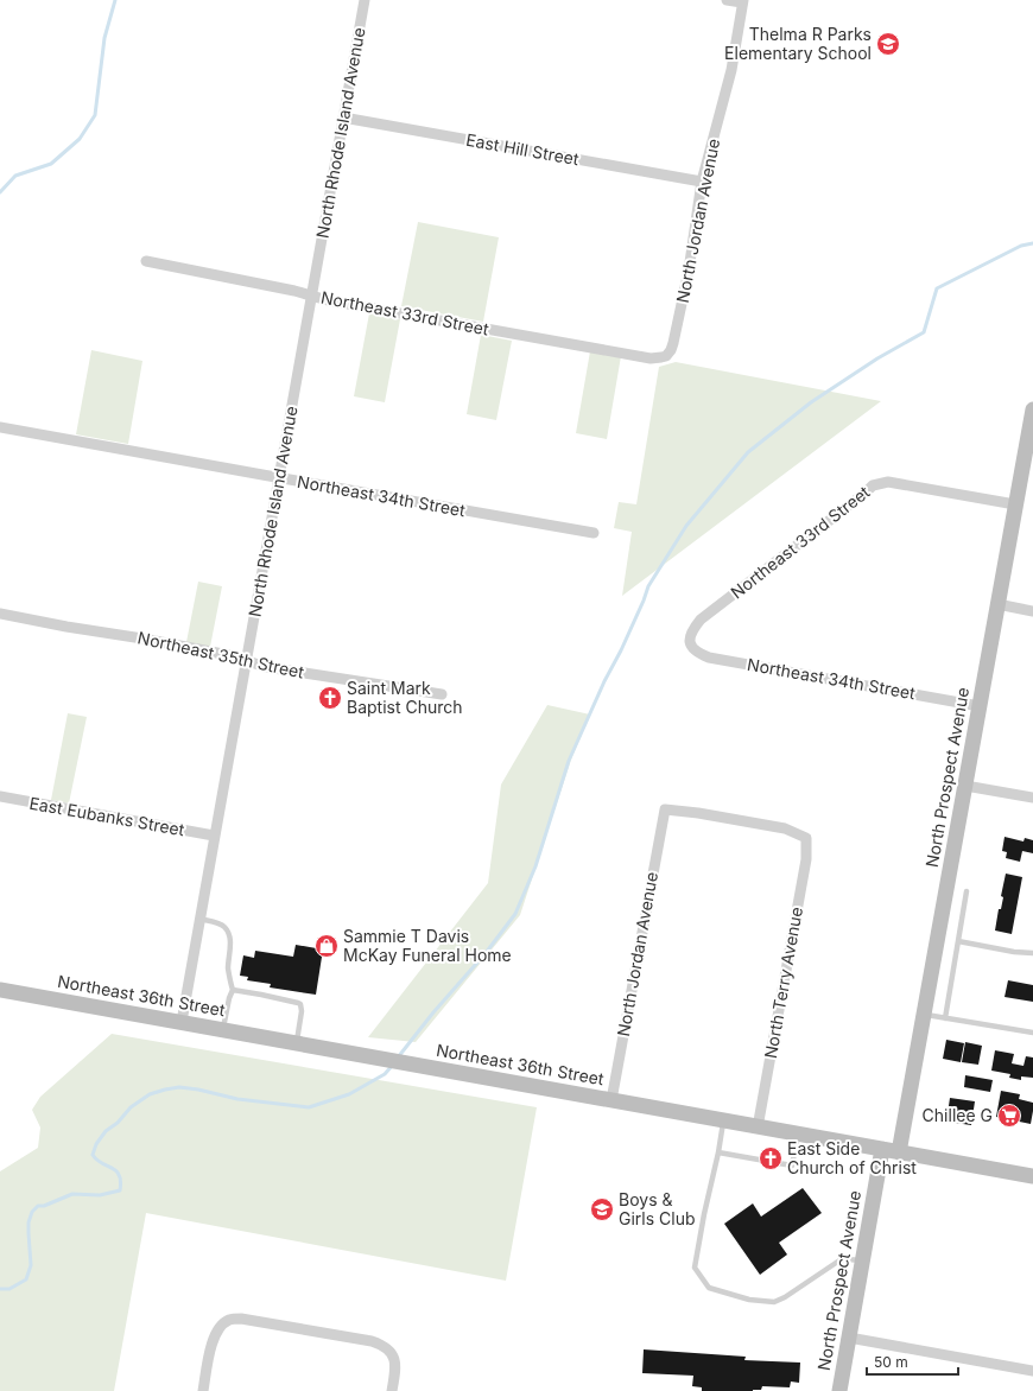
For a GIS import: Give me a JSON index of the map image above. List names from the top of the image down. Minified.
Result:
{"streets":{"main road":["North Prospect Avenue","Northeast 36th Street"],"street":["North Rhode Island Avenue","East Hill Street","North Jordan Avenue","Northeast 33rd Street","Northeast 34th Street","Northeast 35th Street","East Eubanks Street","North Terry Avenue"]},"crossings":[["North Rhode Island Avenue","East Hill Street"],["North Rhode Island Avenue","Northeast 33rd Street"],["North Rhode Island Avenue","Northeast 34th Street"],["North Rhode Island Avenue","Northeast 35th Street"],["North Rhode Island Avenue","East Eubanks Street"],["North Rhode Island Avenue","Northeast 36th Street"],["East Hill Street","North Jordan Avenue"],["North Jordan Avenue","Northeast 33rd Street"],["North Jordan Avenue","North Terry Avenue"],["North Jordan Avenue","Northeast 36th Street"],["Northeast 33rd Street","Northeast 34th Street"],["Northeast 33rd Street","North Prospect Avenue"],["Northeast 34th Street","North Prospect Avenue"],["North Prospect Avenue","Northeast 36th Street"],["North Terry Avenue","Northeast 36th Street"]],"places":{"school or university":["Thelma R Parks Elementary School","Boys & Girls Club"],"church":["Saint Mark Baptist Church","East Side Church of Christ"],"shop":["Sammie T Davis McKay Funeral Home"],"supermarket":["Chillee G"]},"scale_bar":"50 m"}
